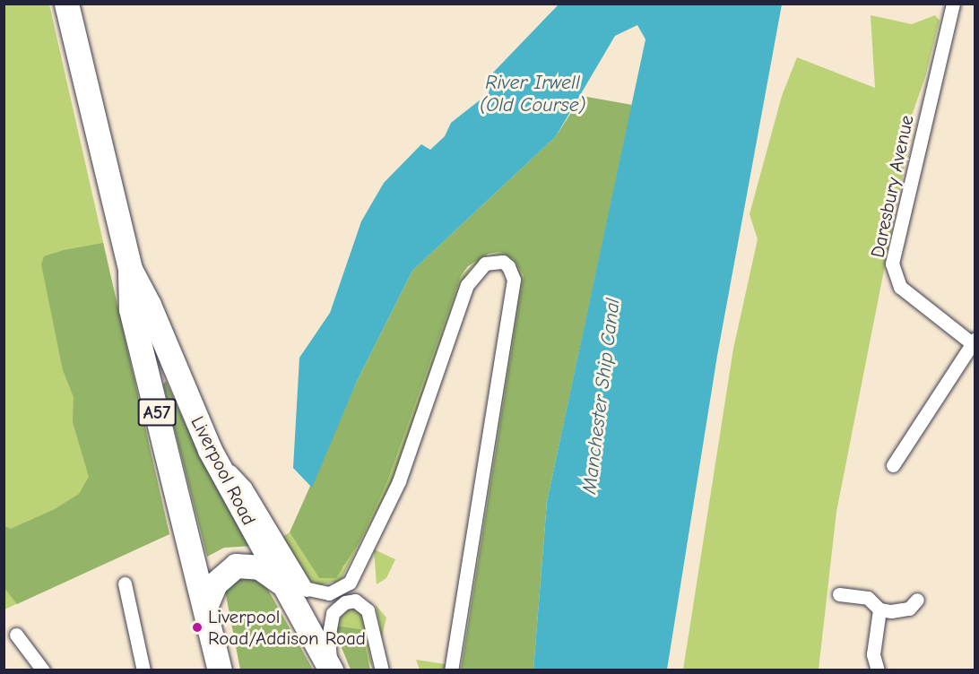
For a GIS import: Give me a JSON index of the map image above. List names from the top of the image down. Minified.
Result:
{"streets":{"highway":["A57","Liverpool Road"],"street":["Daresbury Avenue"]},"crossings":[["A57","Liverpool Road"]],"water":["River Irwell (Old Course)","Manchester Ship Canal"],"places":["Liverpool Road/Addison Road"]}
